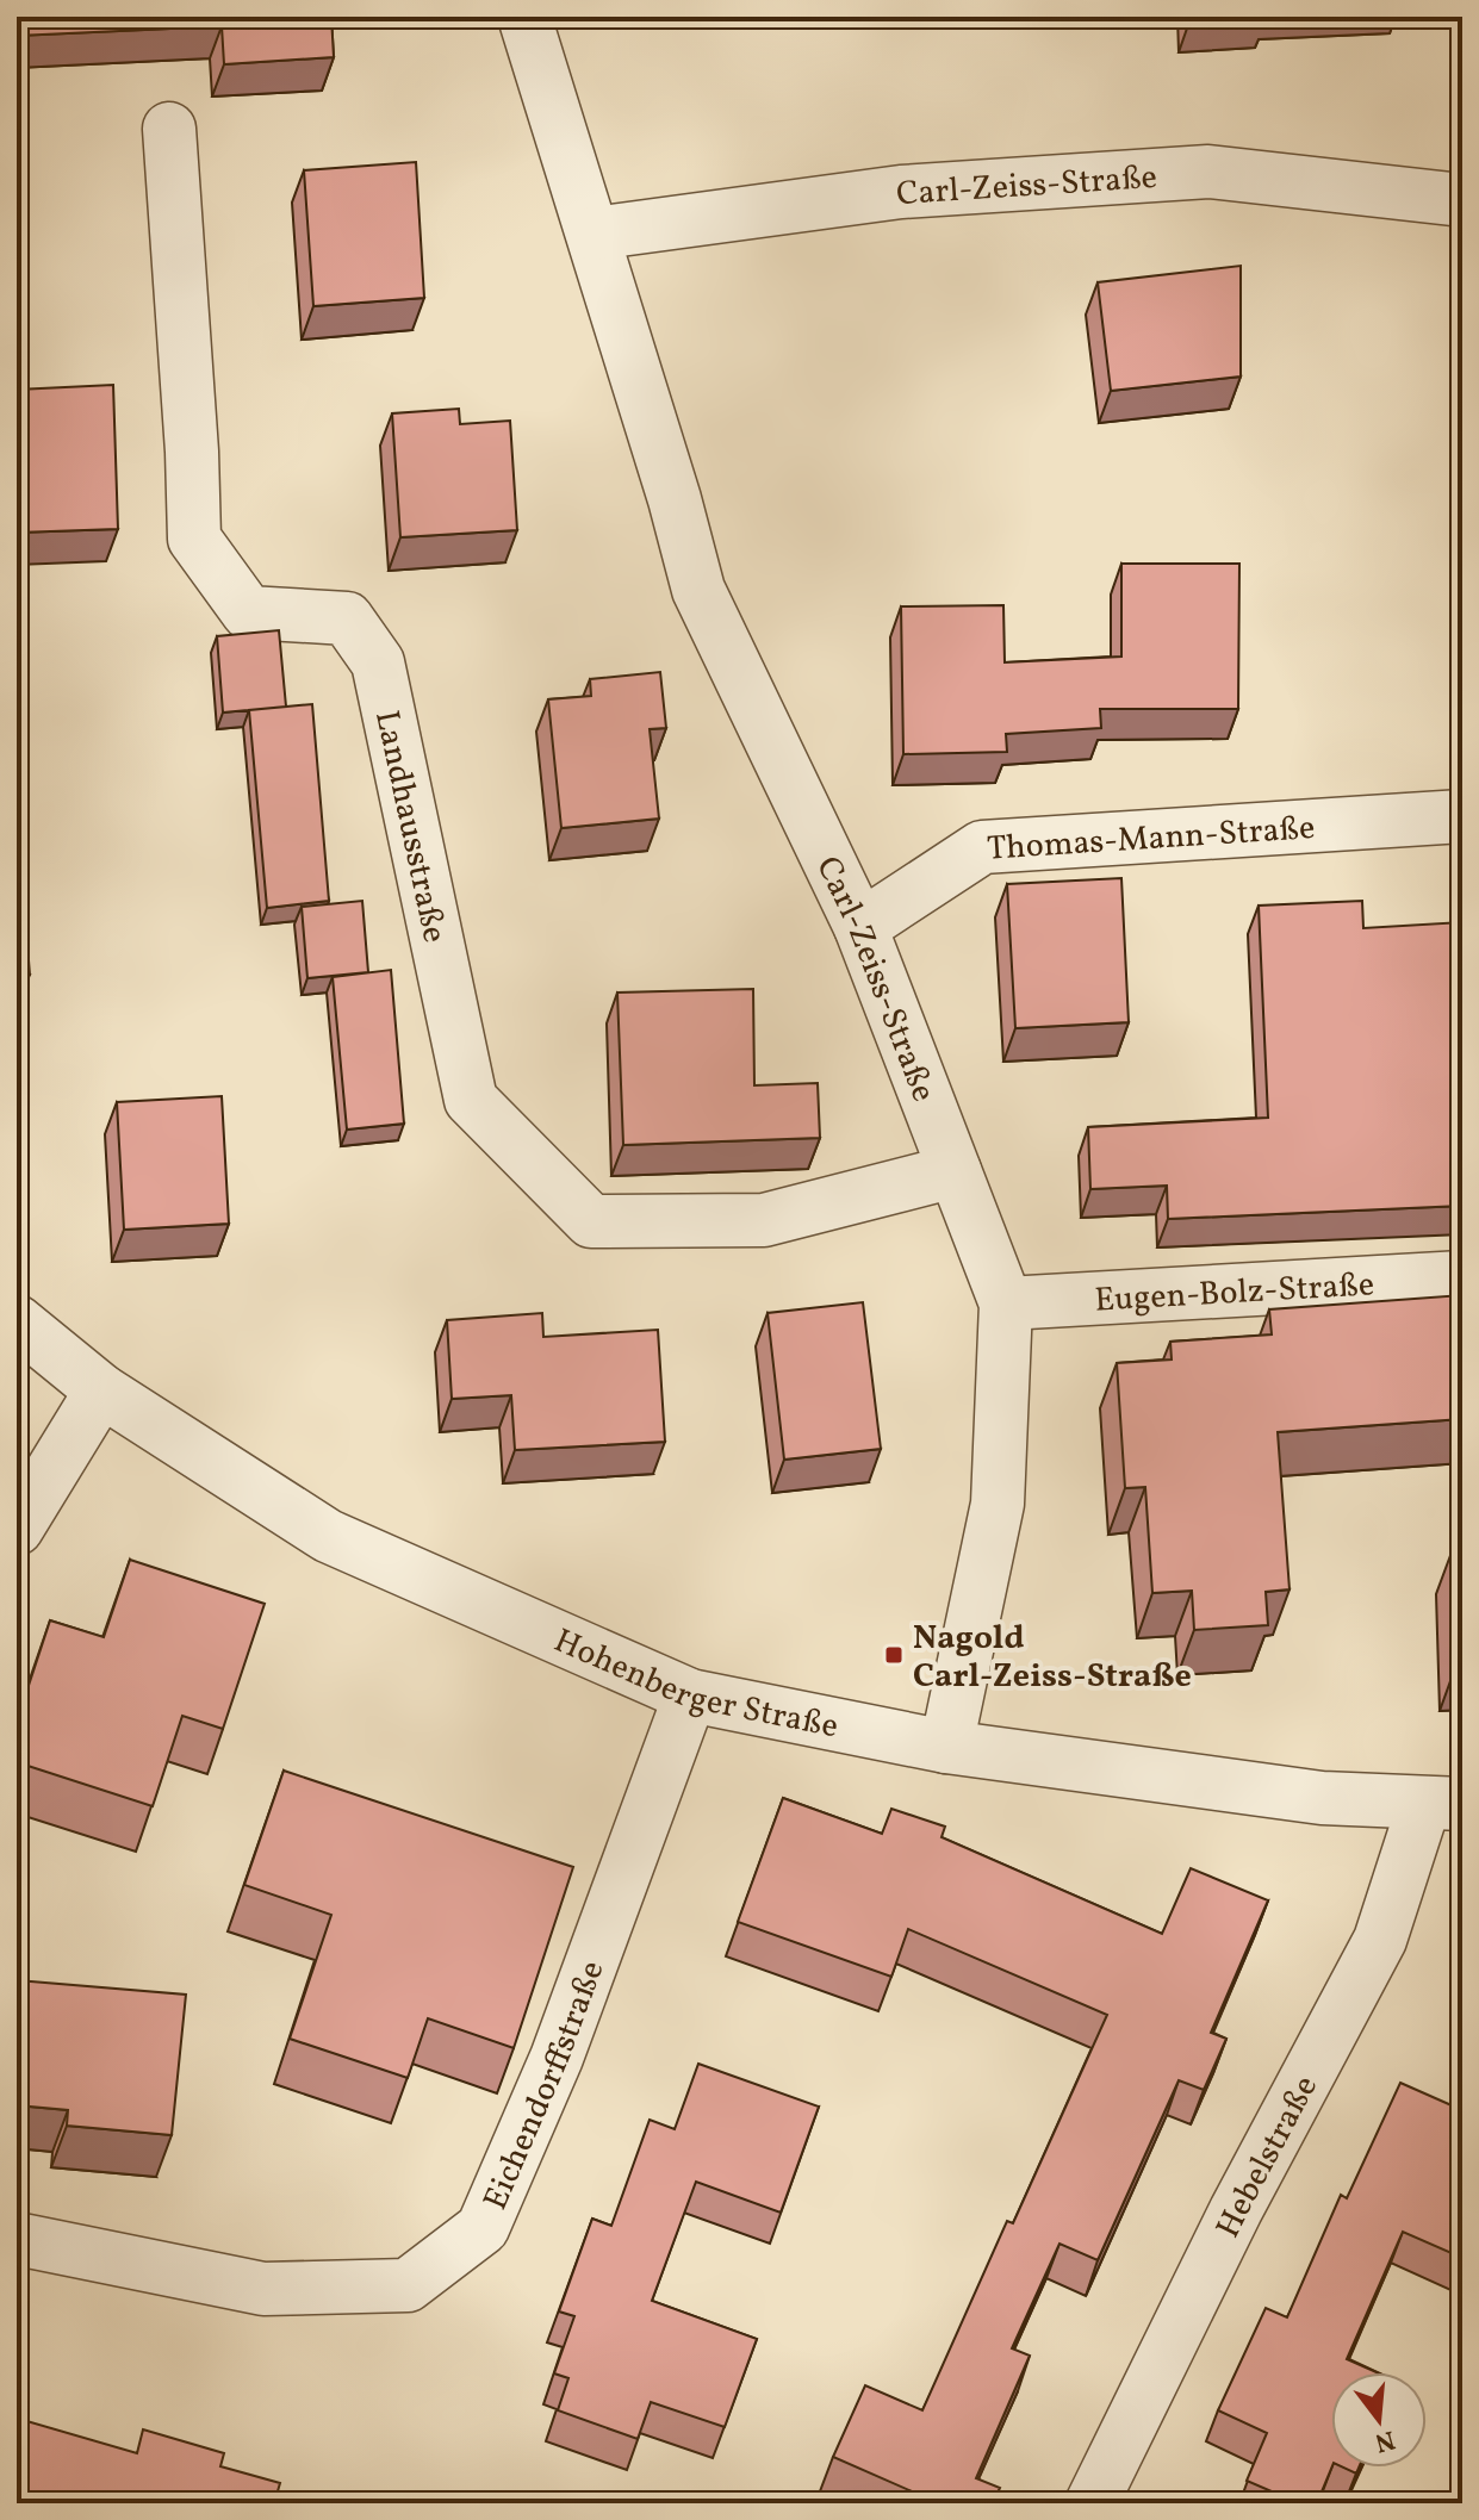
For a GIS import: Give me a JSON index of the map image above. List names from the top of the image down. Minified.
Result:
{"streets":{"street":["Carl-Zeiss-Straße","Landhausstraße","Thomas-Mann-Straße","Eugen-Bolz-Straße","Hohenberger Straße","Eichendorffstraße","Hebelstraße"]},"crossings":[["Carl-Zeiss-Straße","Landhausstraße"],["Carl-Zeiss-Straße","Thomas-Mann-Straße"],["Carl-Zeiss-Straße","Eugen-Bolz-Straße"],["Carl-Zeiss-Straße","Hohenberger Straße"],["Hohenberger Straße","Eichendorffstraße"],["Hohenberger Straße","Hebelstraße"]],"places":{"transit":["Nagold Carl-Zeiss-Straße"]},"north":"bottom"}
